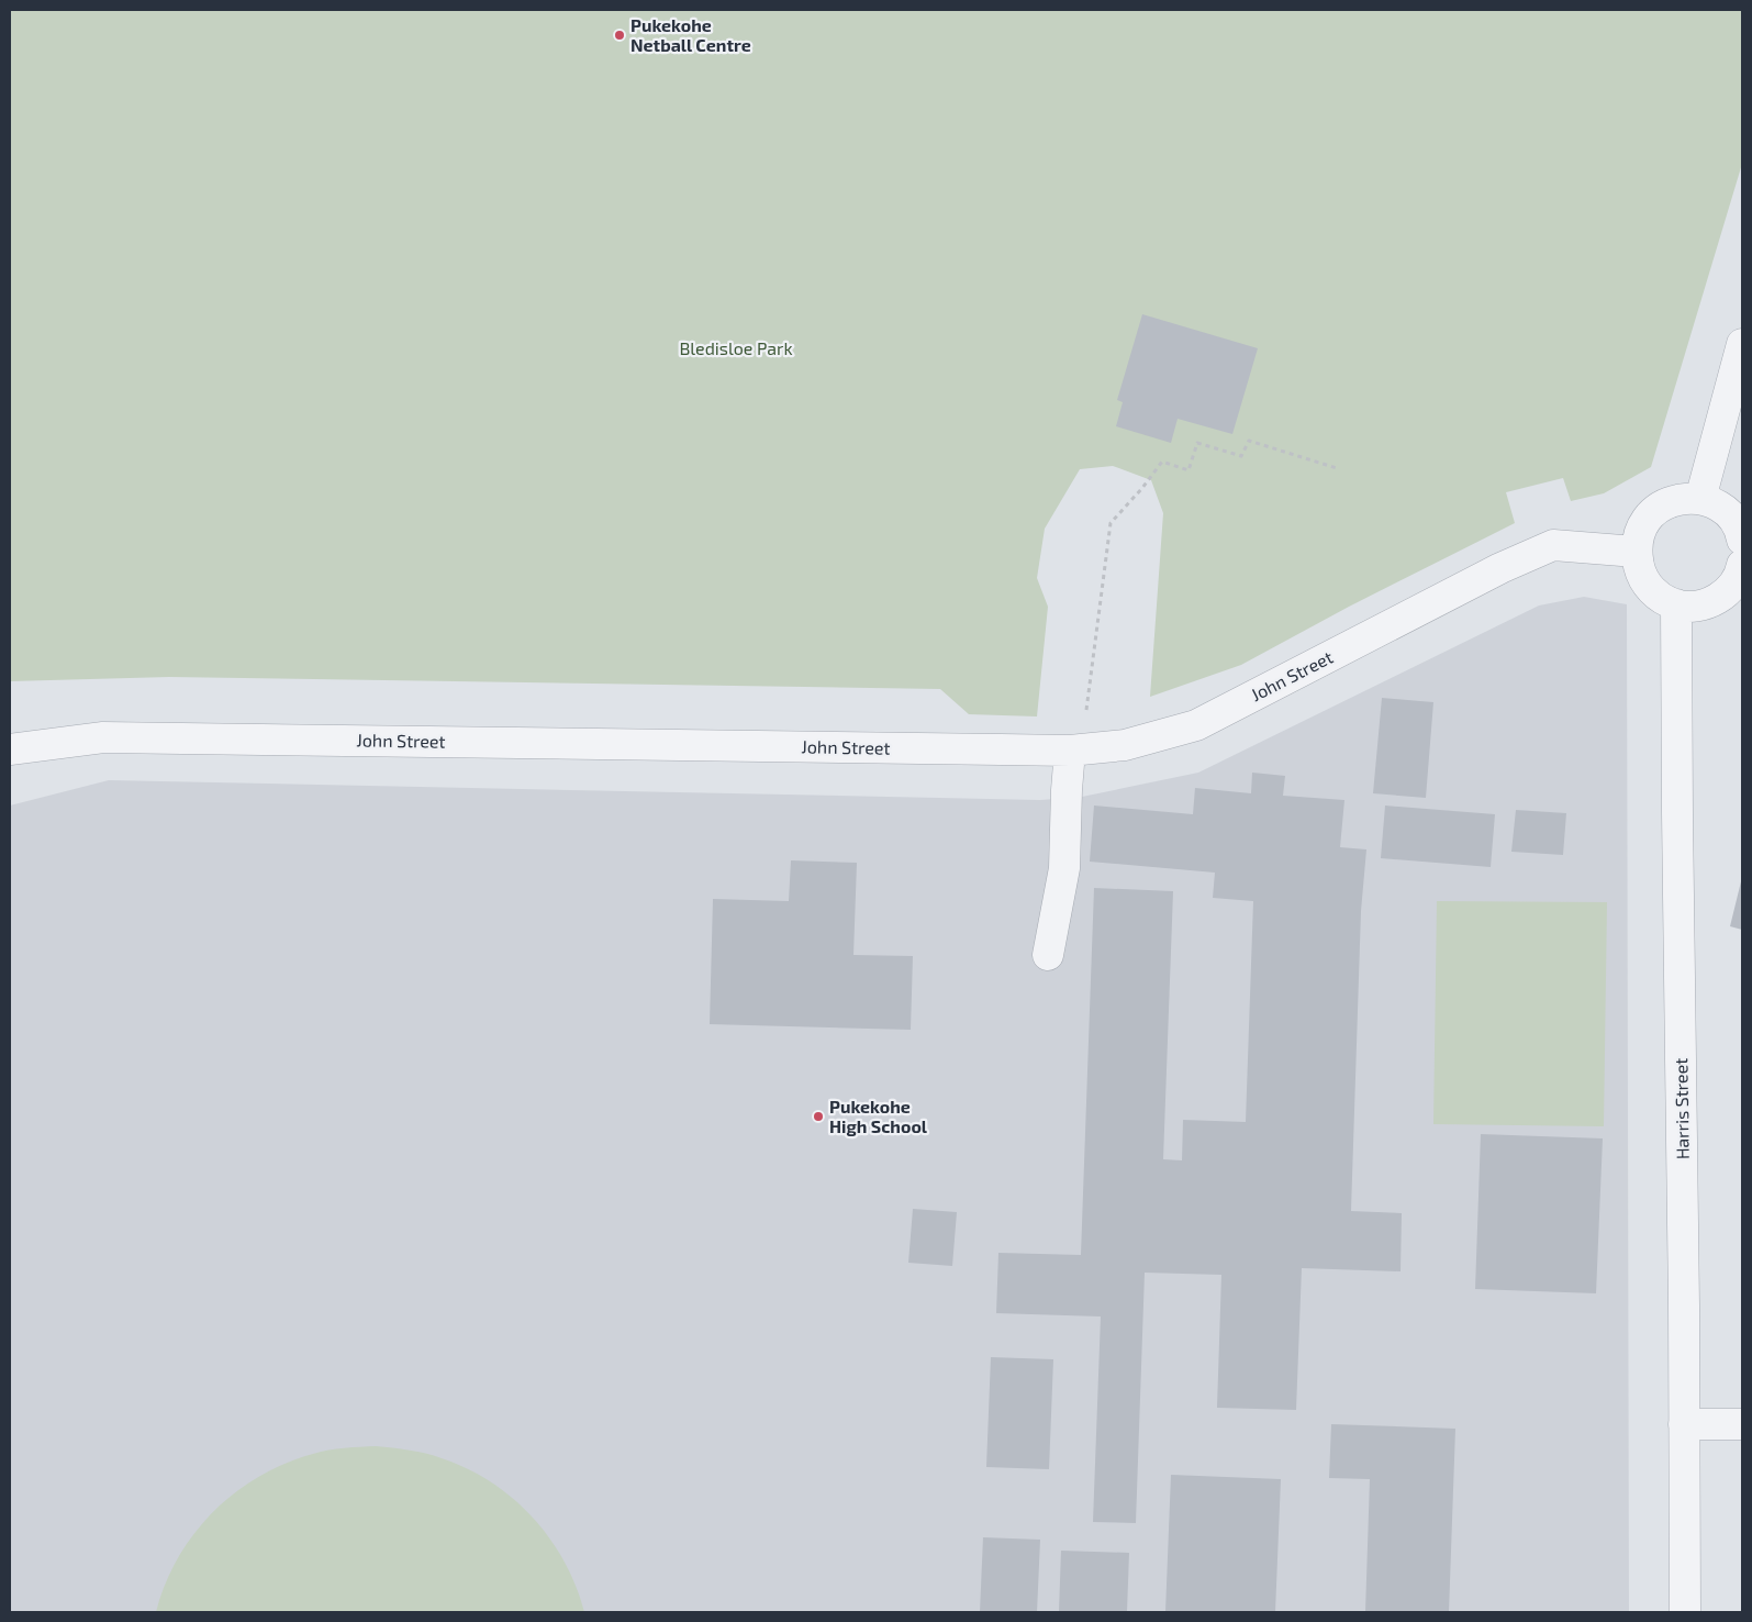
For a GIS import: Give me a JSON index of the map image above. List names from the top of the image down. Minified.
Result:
{"streets":{"street":["John Street","Harris Street"]},"parks":["Bledisloe Park"],"places":["Pukekohe Netball Centre","Pukekohe High School"]}
